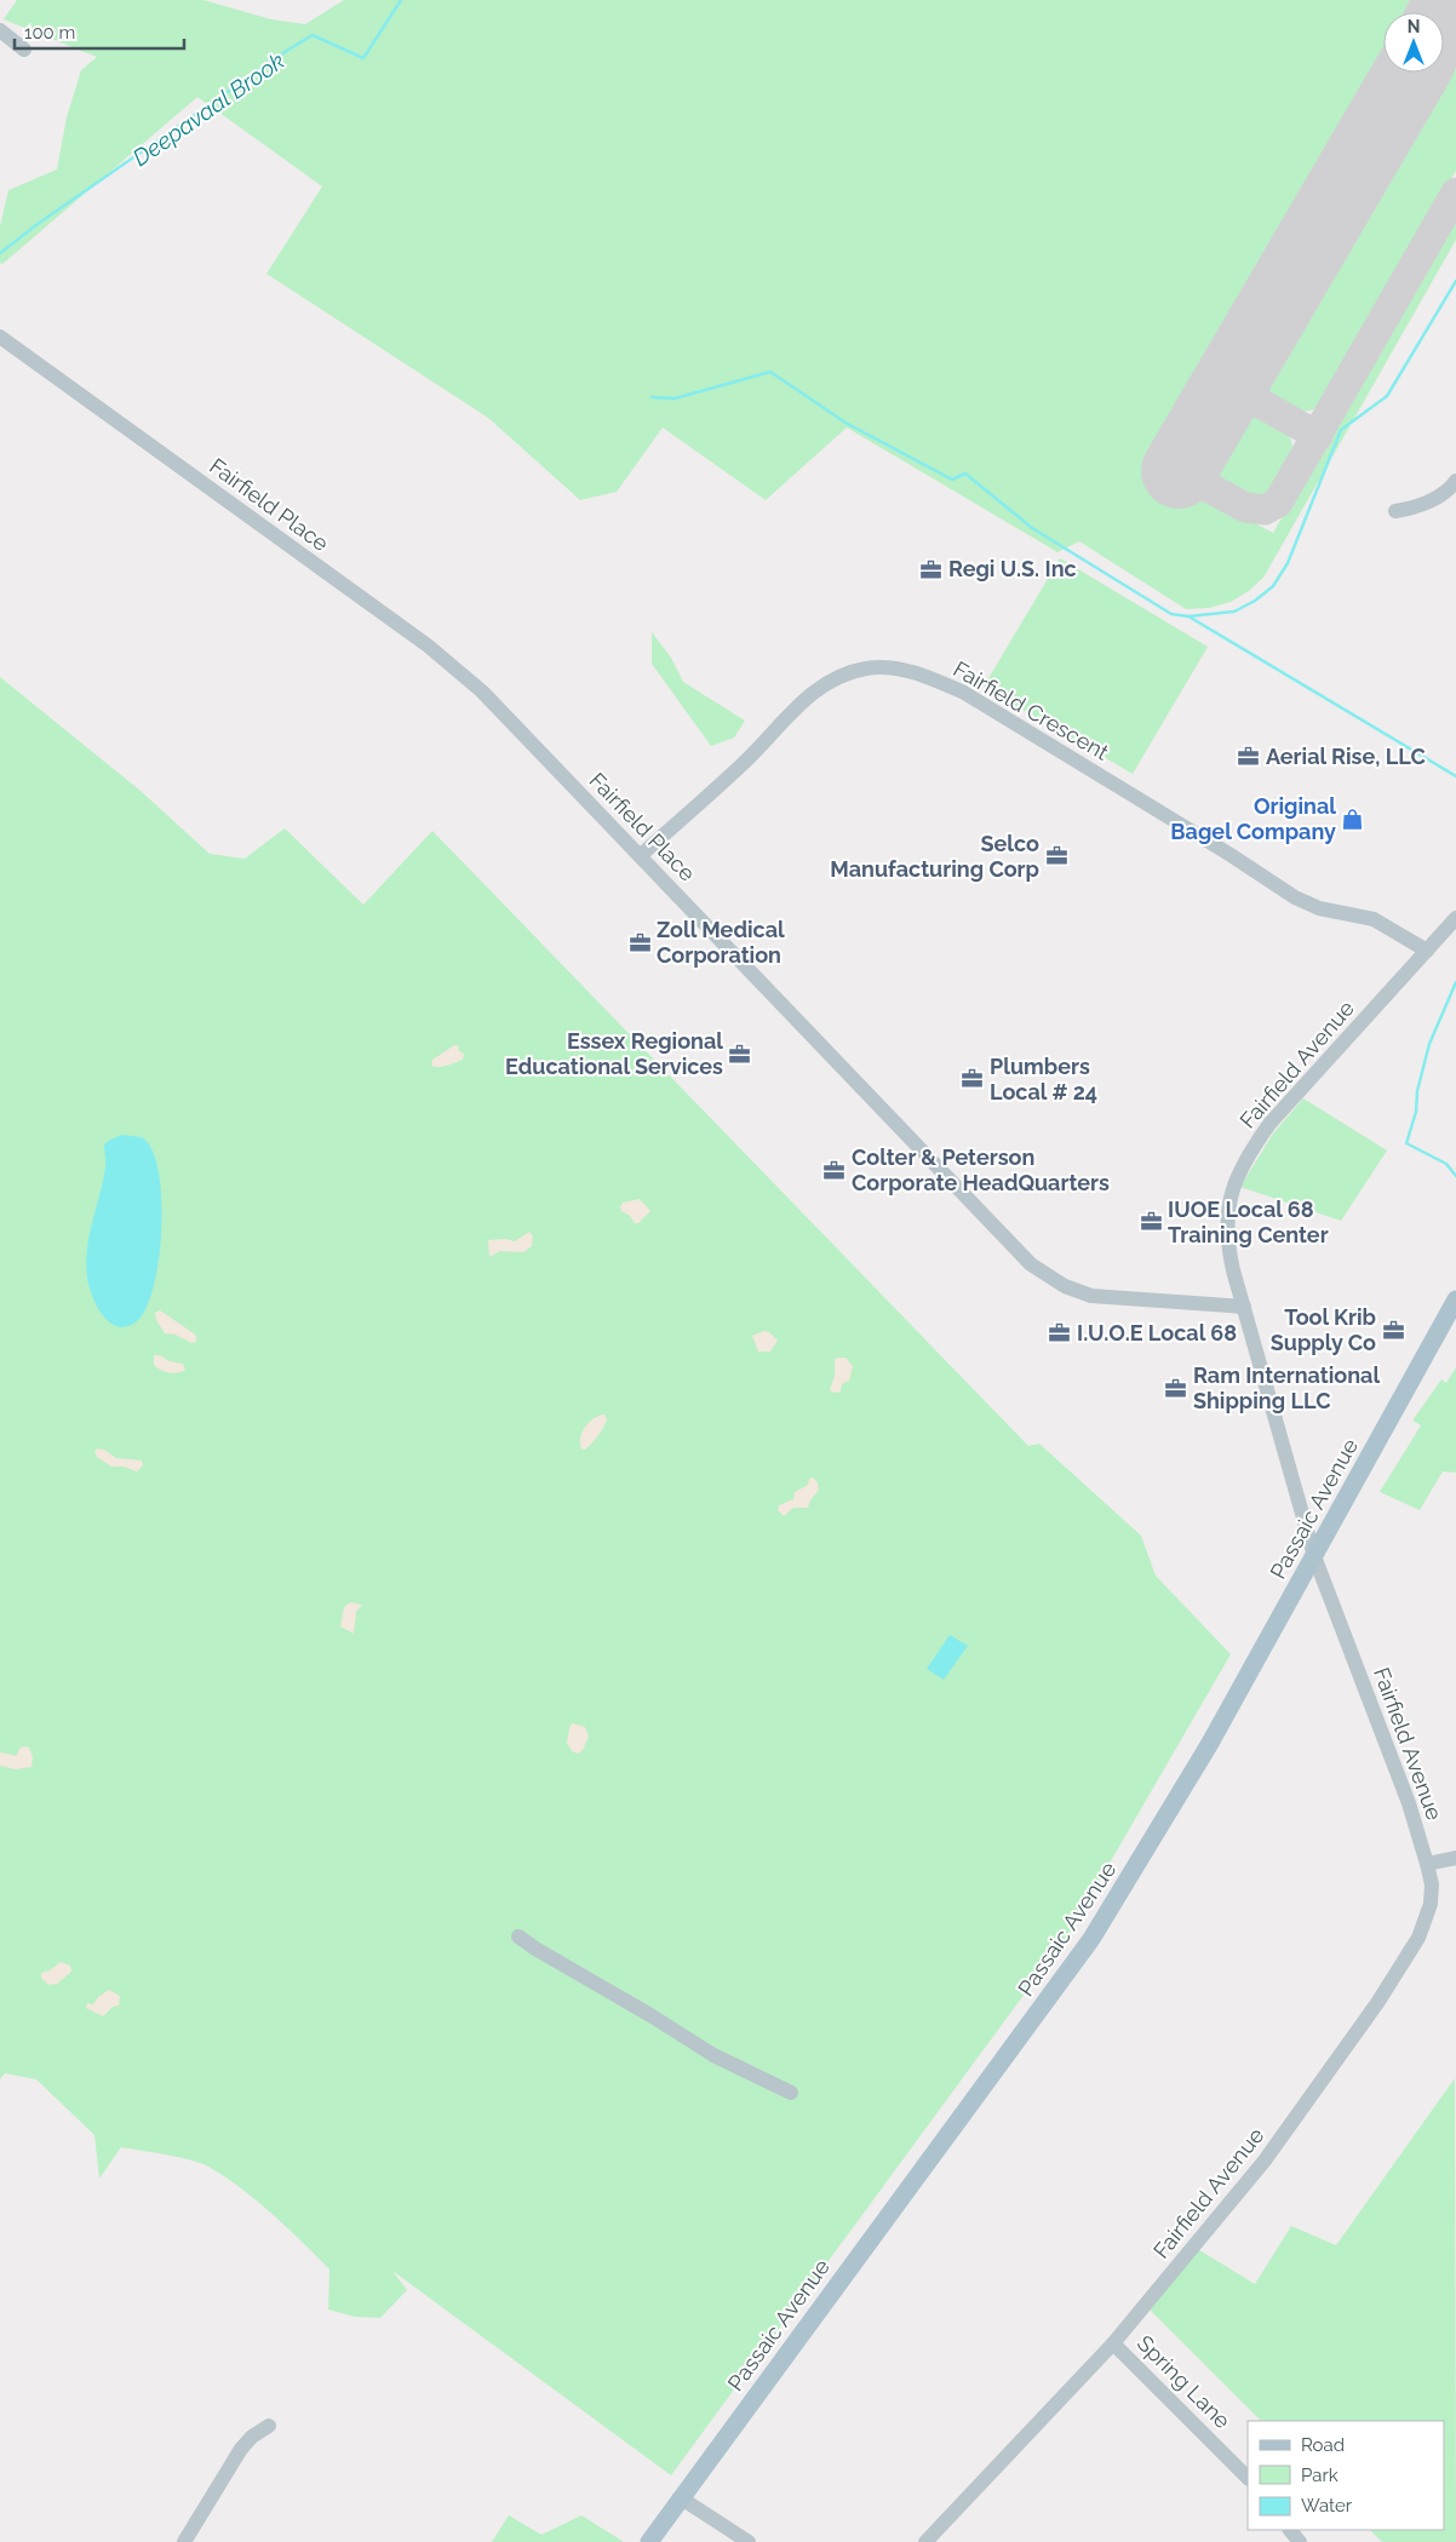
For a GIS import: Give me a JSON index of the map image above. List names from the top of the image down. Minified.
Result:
{"streets":{"main road":["Passaic Avenue"],"street":["Fairfield Place","Fairfield Crescent","Fairfield Avenue","Spring Lane"]},"crossings":[["Fairfield Place","Fairfield Crescent"],["Fairfield Place","Fairfield Avenue"],["Fairfield Crescent","Fairfield Avenue"],["Fairfield Avenue","Passaic Avenue"],["Fairfield Avenue","Spring Lane"]],"water":["Deepavaal Brook"],"places":{"office":["Regi U.S. Inc","Aerial Rise, LLC","Selco Manufacturing Corp","Zoll Medical Corporation","Essex Regional Educational Services","Plumbers Local # 24","Colter & Peterson Corporate HeadQuarters","IUOE Local 68 Training Center","Tool Krib Supply Co","I.U.O.E Local 68","Ram International Shipping LLC"],"shop":["Original Bagel Company"]},"legend":["Road","Park","Water"],"scale_bar":"100 m","north":"top"}
